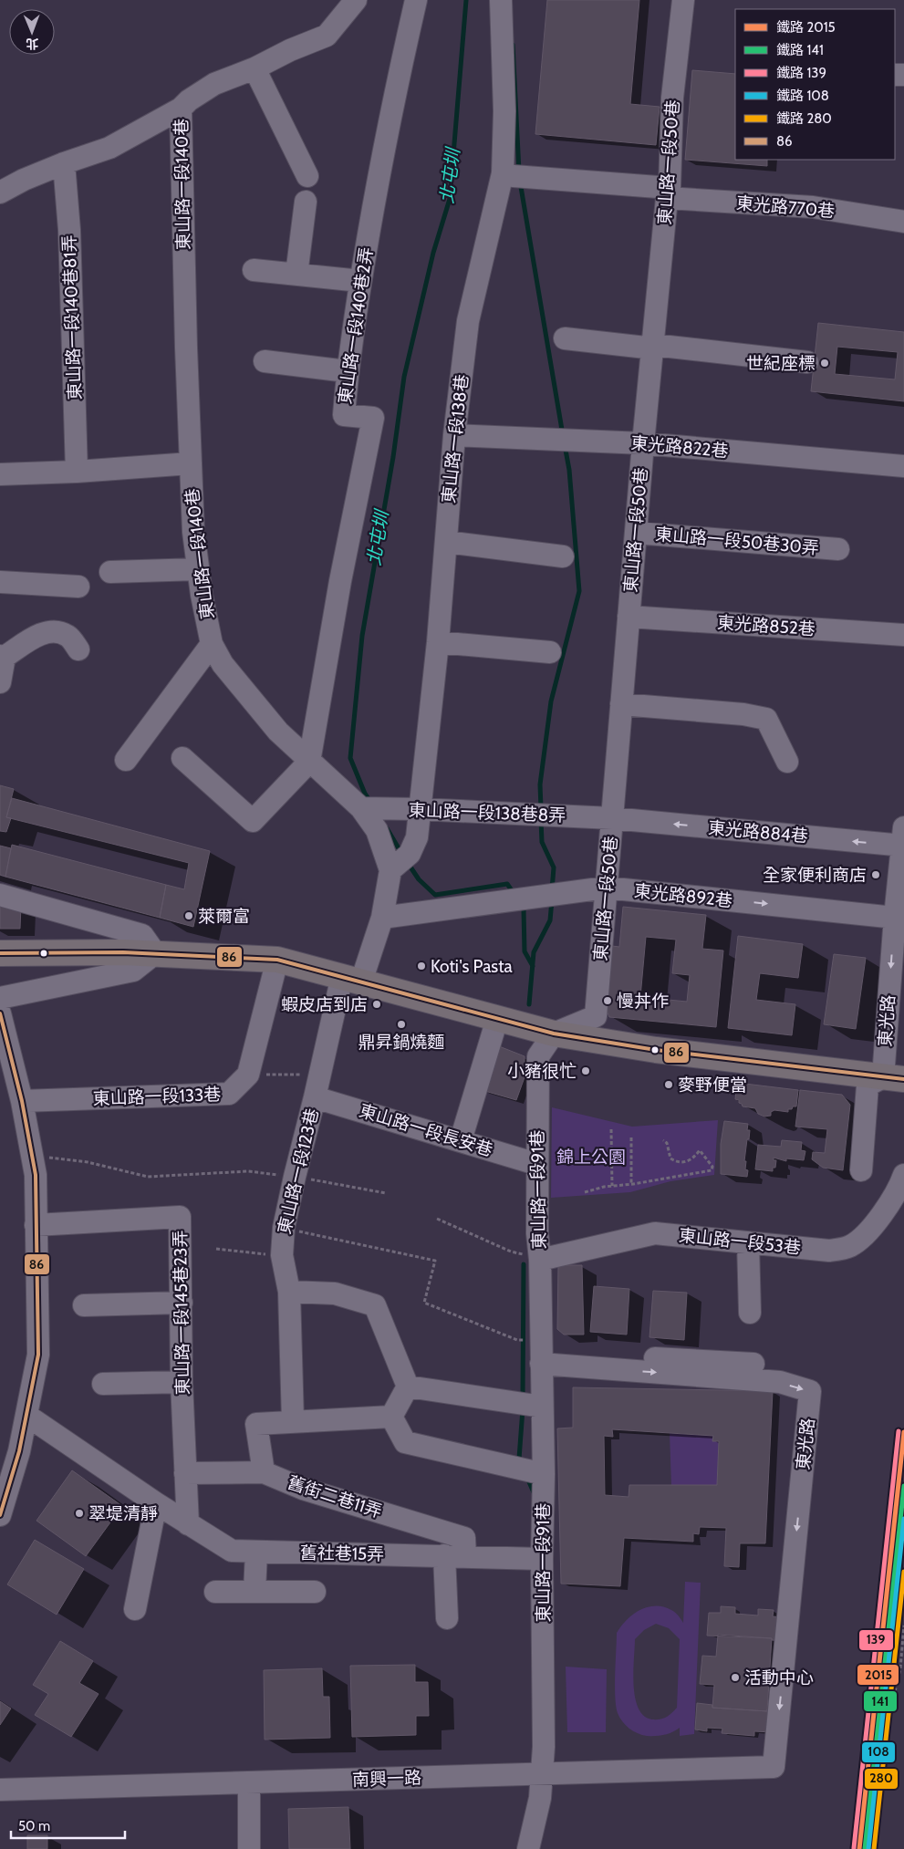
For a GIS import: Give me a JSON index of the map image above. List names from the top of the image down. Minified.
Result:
{"streets":{"street":["東山路一段50巷","東山路一段140巷","東光路770巷","東山路一段140巷81弄","東山路一段140巷2弄","東山路一段138巷","東光路822巷","東山路一段50巷30弄","東光路852巷","東山路一段138巷8弄","東光路884巷","東光路892巷","東光路","東山路一段133巷","東山路一段長安巷","東山路一段123巷","東山路一段91巷","東山路一段53巷","東山路一段145巷23弄","舊街二巷11弄","舊社巷15弄","南興一路"]},"crossings":[["東山路一段50巷","東光路770巷"],["東山路一段50巷","東光路822巷"],["東山路一段50巷","東山路一段50巷30弄"],["東山路一段50巷","東光路852巷"],["東山路一段50巷","東山路一段138巷8弄"],["東山路一段50巷","東光路884巷"],["東山路一段50巷","東光路892巷"],["東山路一段50巷","東山路一段91巷"],["東山路一段140巷","東山路一段140巷2弄"],["東山路一段140巷","東山路一段138巷"],["東山路一段140巷","東山路一段138巷8弄"],["東山路一段140巷","東光路892巷"],["東山路一段140巷","東山路一段123巷"],["東光路770巷","東山路一段138巷"],["東山路一段138巷","東光路822巷"],["東山路一段138巷","東山路一段138巷8弄"],["東山路一段138巷8弄","東光路884巷"],["東光路884巷","東光路"],["東光路892巷","東光路"],["東光路","東山路一段91巷"],["東光路","南興一路"],["東山路一段長安巷","東山路一段123巷"],["東山路一段長安巷","東山路一段91巷"],["東山路一段91巷","東山路一段53巷"],["東山路一段91巷","舊社巷15弄"],["東山路一段91巷","南興一路"],["東山路一段145巷23弄","舊街二巷11弄"],["東山路一段145巷23弄","舊社巷15弄"],["舊街二巷11弄","舊社巷15弄"]],"one_way":["東光路884巷","東光路892巷"],"water":["北屯圳"],"parks":["錦上公園"],"places":["世紀座標","全家便利商店","萊爾富","Koti's Pasta","慢丼作","蝦皮店到店","鼎昇鍋燒麵","小豬很忙","麥野便當","翠堤清靜","活動中心"],"lines":["transit line 86","rail line 139","rail line 2015","rail line 141","rail line 108","rail line 280"],"legend":["鐵路 2015","鐵路 141","鐵路 139","鐵路 108","鐵路 280","86"],"scale_bar":"50 m","north":"bottom"}
